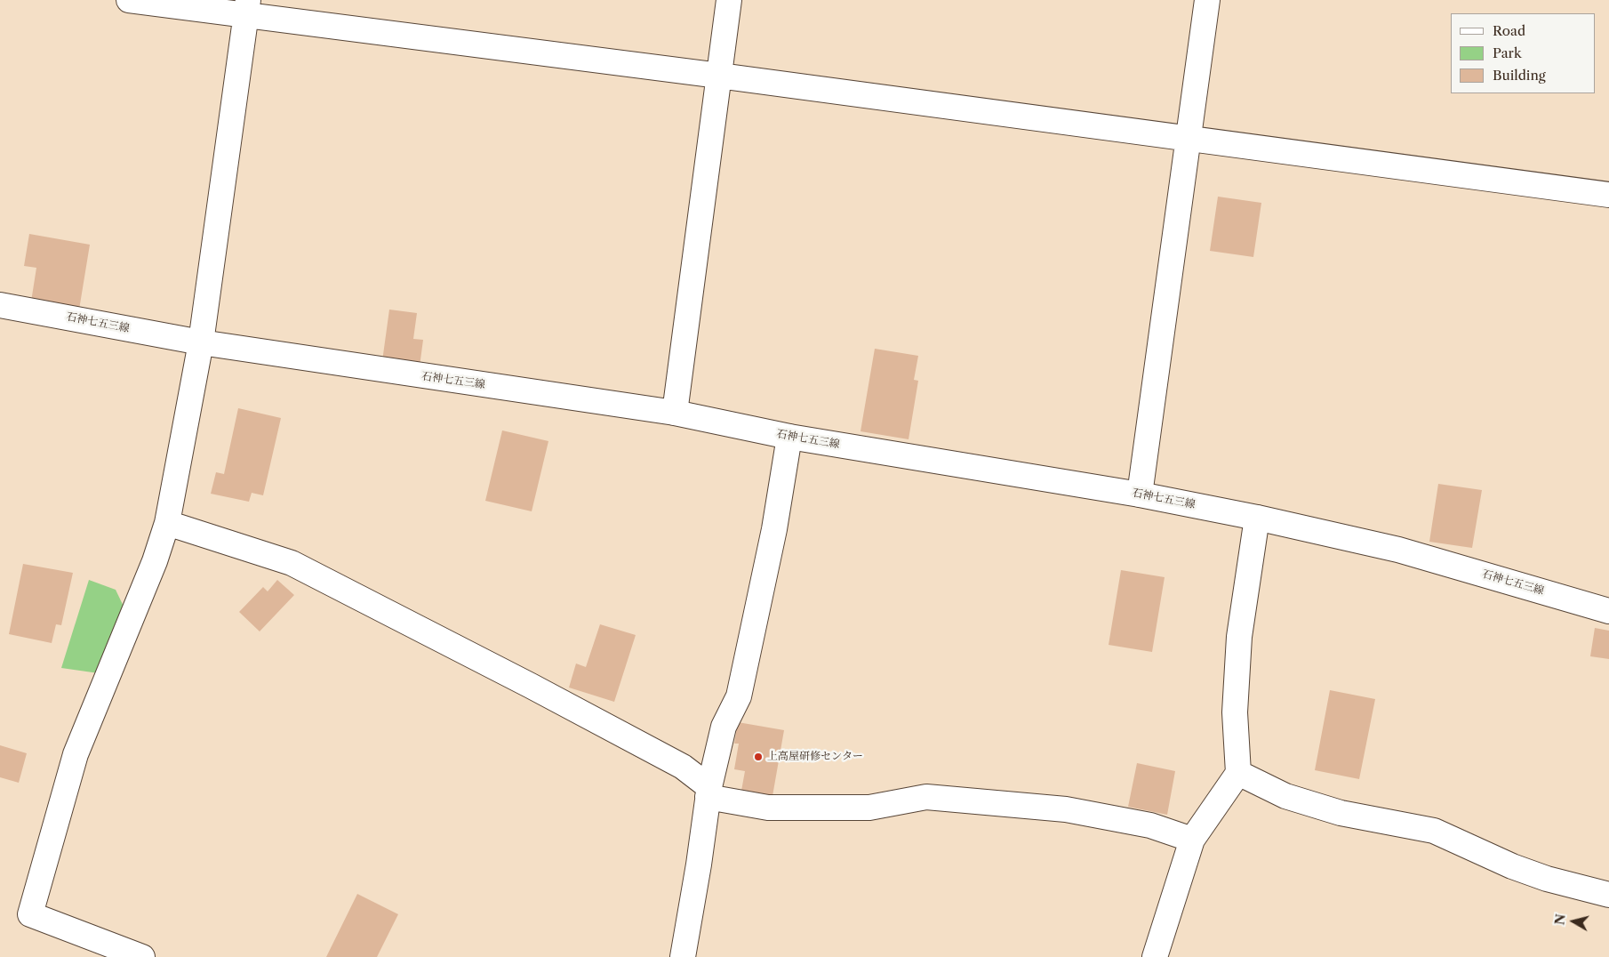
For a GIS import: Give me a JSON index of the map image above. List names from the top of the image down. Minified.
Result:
{"streets":{"street":["石神七五三線"]},"places":["上高屋研修センター"],"legend":["Road","Park","Building"],"north":"left"}
